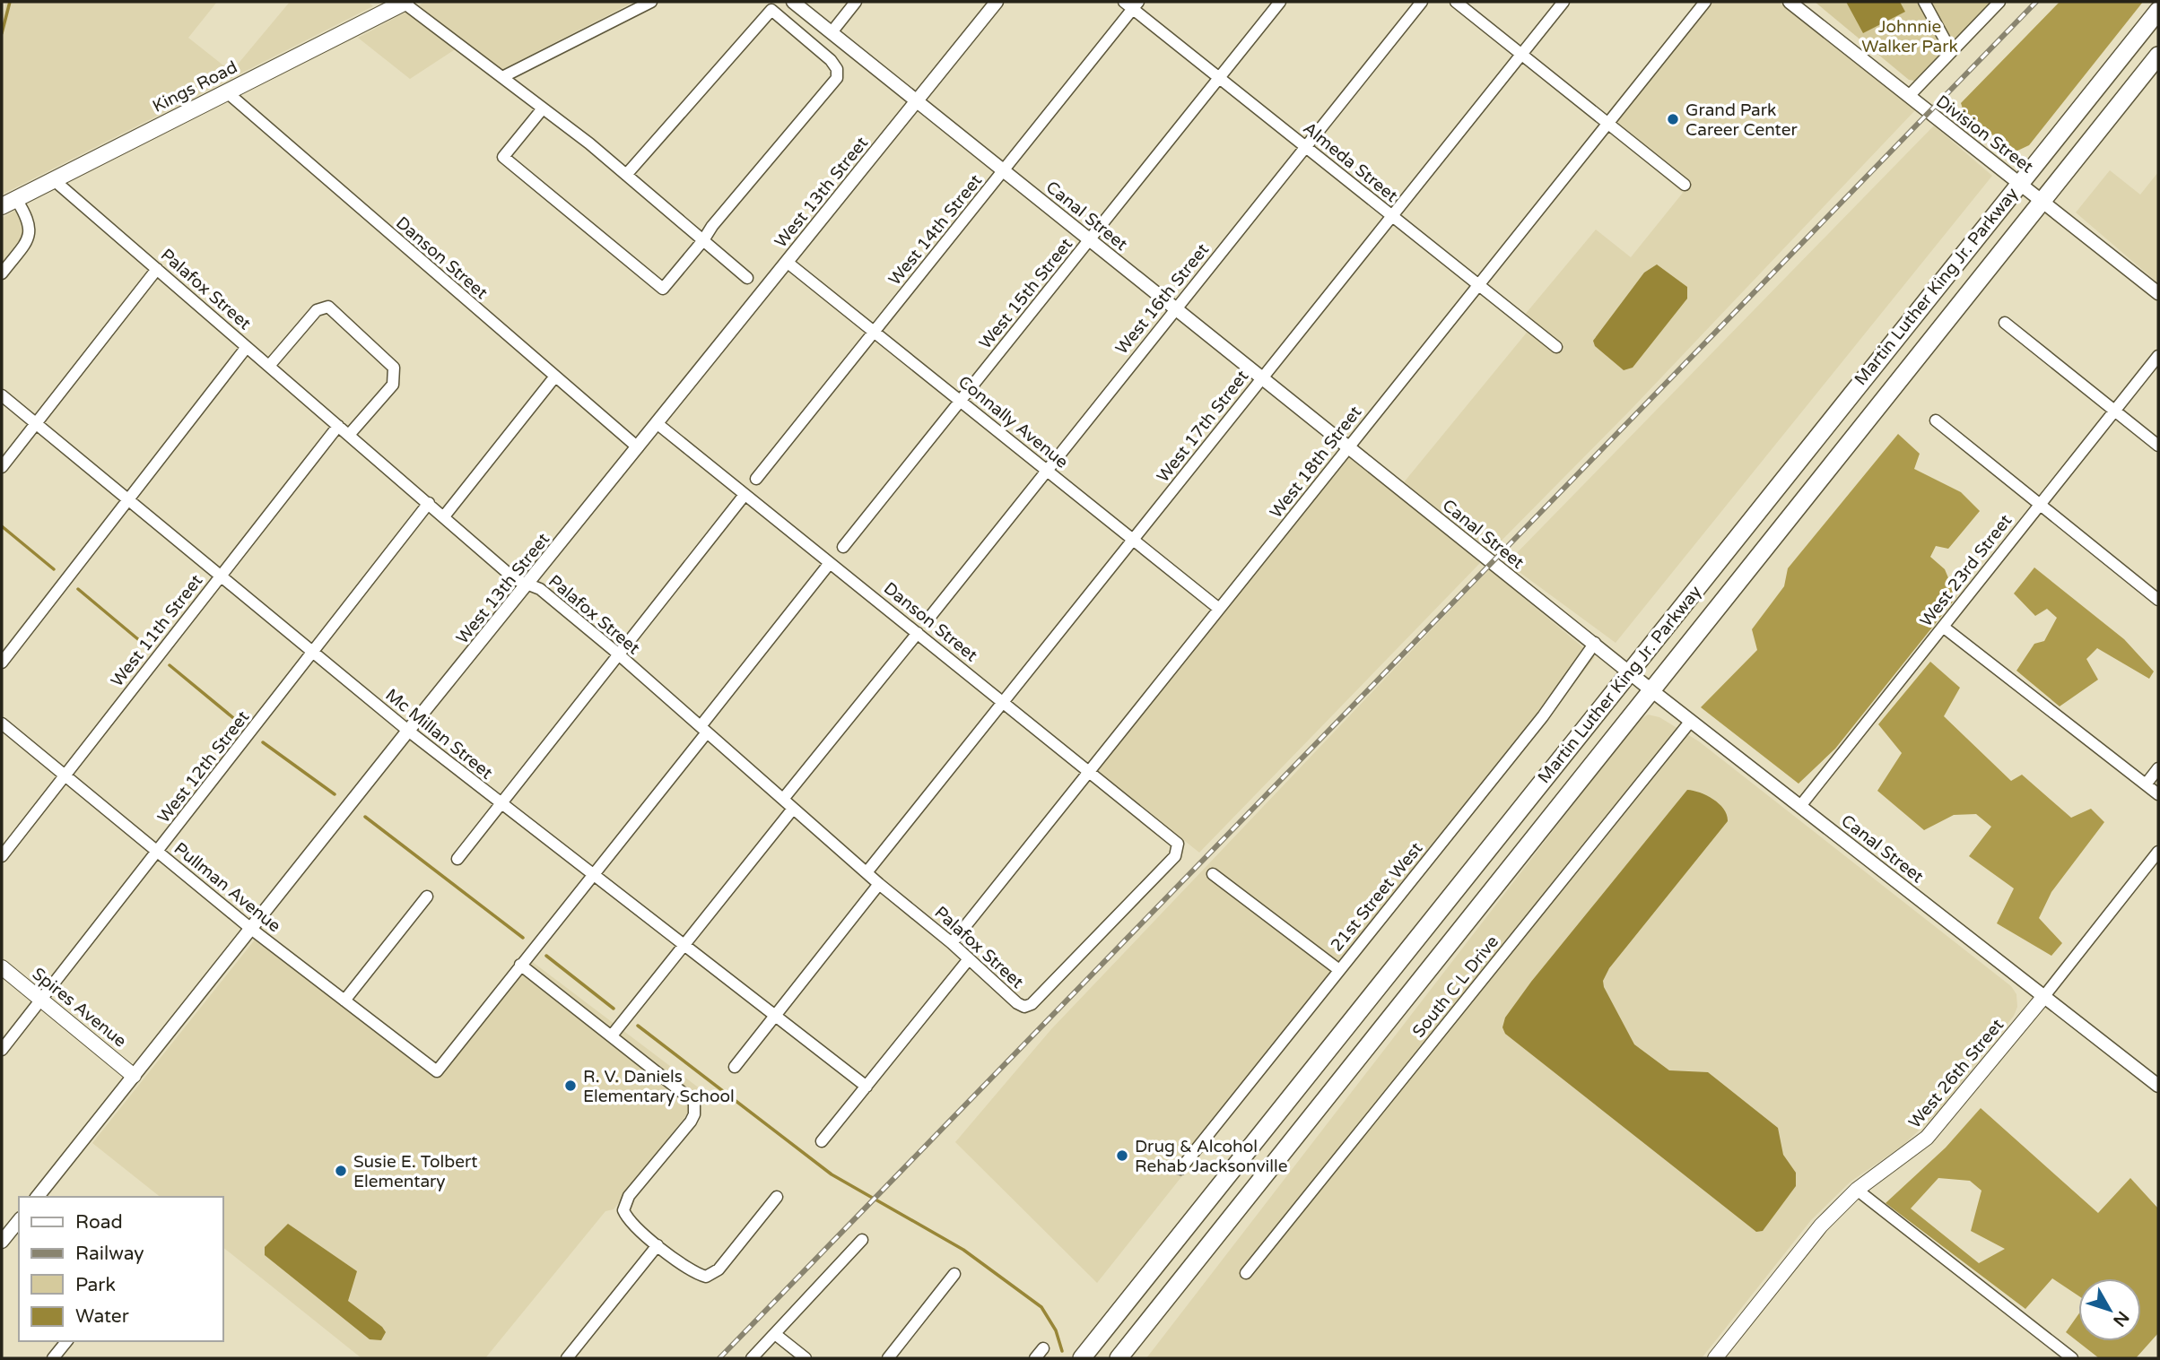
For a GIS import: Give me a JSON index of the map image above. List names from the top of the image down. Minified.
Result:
{"streets":{"highway":["Martin Luther King Jr. Parkway"],"main road":["Kings Road","Spires Avenue","West 26th Street"],"street":["Division Street","Almeda Street","West 13th Street","Canal Street","West 14th Street","Danson Street","Palafox Street","West 15th Street","West 16th Street","Connally Avenue","West 17th Street","West 18th Street","West 23rd Street","West 11th Street","Mc Millan Street","West 12th Street","Pullman Avenue","21st Street West","South C L Drive"]},"crossings":[["Kings Road","Danson Street"],["Kings Road","Palafox Street"],["Division Street","Martin Luther King Jr. Parkway"],["Almeda Street","West 14th Street"],["Almeda Street","West 15th Street"],["Almeda Street","West 16th Street"],["Almeda Street","West 17th Street"],["Almeda Street","West 18th Street"],["West 13th Street","Canal Street"],["West 13th Street","Danson Street"],["West 13th Street","Palafox Street"],["West 13th Street","Connally Avenue"],["West 13th Street","Mc Millan Street"],["West 13th Street","Pullman Avenue"],["West 13th Street","Spires Avenue"],["Canal Street","West 14th Street"],["Canal Street","Martin Luther King Jr. Parkway"],["Canal Street","West 15th Street"],["Canal Street","West 16th Street"],["Canal Street","West 17th Street"],["Canal Street","West 18th Street"],["Canal Street","West 23rd Street"],["Canal Street","21st Street West"],["Canal Street","South C L Drive"],["Canal Street","West 26th Street"],["West 14th Street","Connally Avenue"],["Danson Street","Palafox Street"],["Danson Street","West 17th Street"],["Danson Street","West 18th Street"],["Palafox Street","West 17th Street"],["Palafox Street","West 18th Street"],["Palafox Street","West 11th Street"],["Palafox Street","West 12th Street"],["West 15th Street","Connally Avenue"],["West 16th Street","Connally Avenue"],["Connally Avenue","West 17th Street"],["Connally Avenue","West 18th Street"],["West 11th Street","Mc Millan Street"],["West 11th Street","Pullman Avenue"],["Mc Millan Street","West 12th Street"],["West 12th Street","Pullman Avenue"],["West 12th Street","Spires Avenue"]],"parks":["Johnnie Walker Park"],"places":["Grand Park Career Center","R. V. Daniels Elementary School","Drug & Alcohol Rehab Jacksonville","Susie E. Tolbert Elementary"],"legend":["Road","Railway","Park","Water"],"north":"bottom right"}
